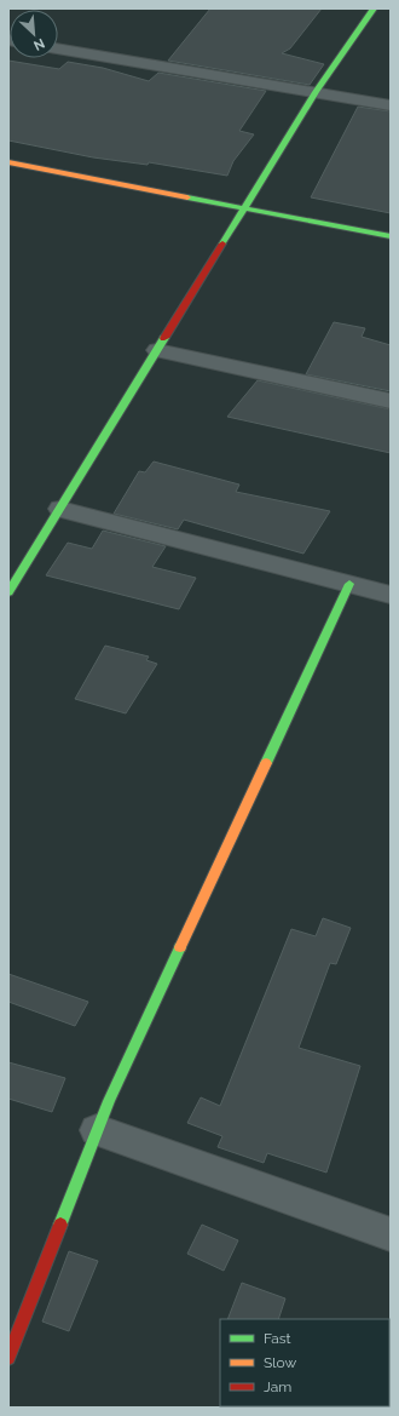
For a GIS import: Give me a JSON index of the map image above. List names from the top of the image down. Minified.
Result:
{"legend":["Fast","Slow","Jam"],"north":"bottom right"}
